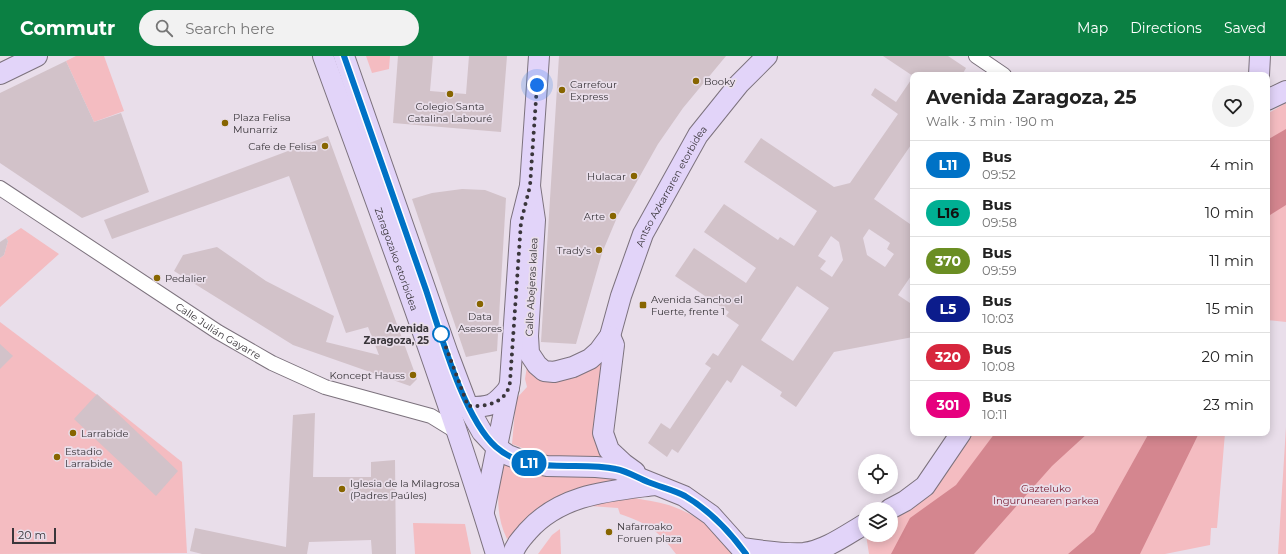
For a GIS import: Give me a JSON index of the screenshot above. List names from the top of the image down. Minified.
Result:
{"streets":{"street":["Antso Azkarraren etorbidea","Zaragozako etorbidea","Calle Abejeras kalea","Calle Julián Gayarre"]},"crossings":[["Antso Azkarraren etorbidea","Zaragozako etorbidea"],["Antso Azkarraren etorbidea","Calle Abejeras kalea"],["Zaragozako etorbidea","Calle Abejeras kalea"],["Zaragozako etorbidea","Calle Julián Gayarre"]],"parks":["Gazteluko Ingurunearen parkea"],"places":{"other":["Booky","Carrefour Express","Colegio Santa Catalina Labouré","Plaza Felisa Munarriz","Cafe de Felisa","Hulacar","Arte","Trady's","Pedalier","Data Asesores","Avenida Zaragoza, 25","Koncept Hauss","Larrabide","Estadio Larrabide","Iglesia de la Milagrosa (Padres Paúles)","Nafarroako Foruen plaza"],"transit":["Avenida Sancho el Fuerte, frente 1"]},"lines":["bus line L11"],"scale_bar":"20 m","page":{"header":"Commutr","search":"Search here","nav":["Map","Directions","Saved"],"on_map":"L11","heading":["Avenida Zaragoza, 25","Walk · 3 min · 190 m"],"list":[{"mark":"L11","name":"Bus","note":"09:52","value":"4 min"},{"mark":"L16","name":"Bus","note":"09:58","value":"10 min"},{"mark":"370","name":"Bus","note":"09:59","value":"11 min"},{"mark":"L5","name":"Bus","note":"10:03","value":"15 min"},{"mark":"320","name":"Bus","note":"10:08","value":"20 min"},{"mark":"301","name":"Bus","note":"10:11","value":"23 min"}],"scale":"20 m"}}
